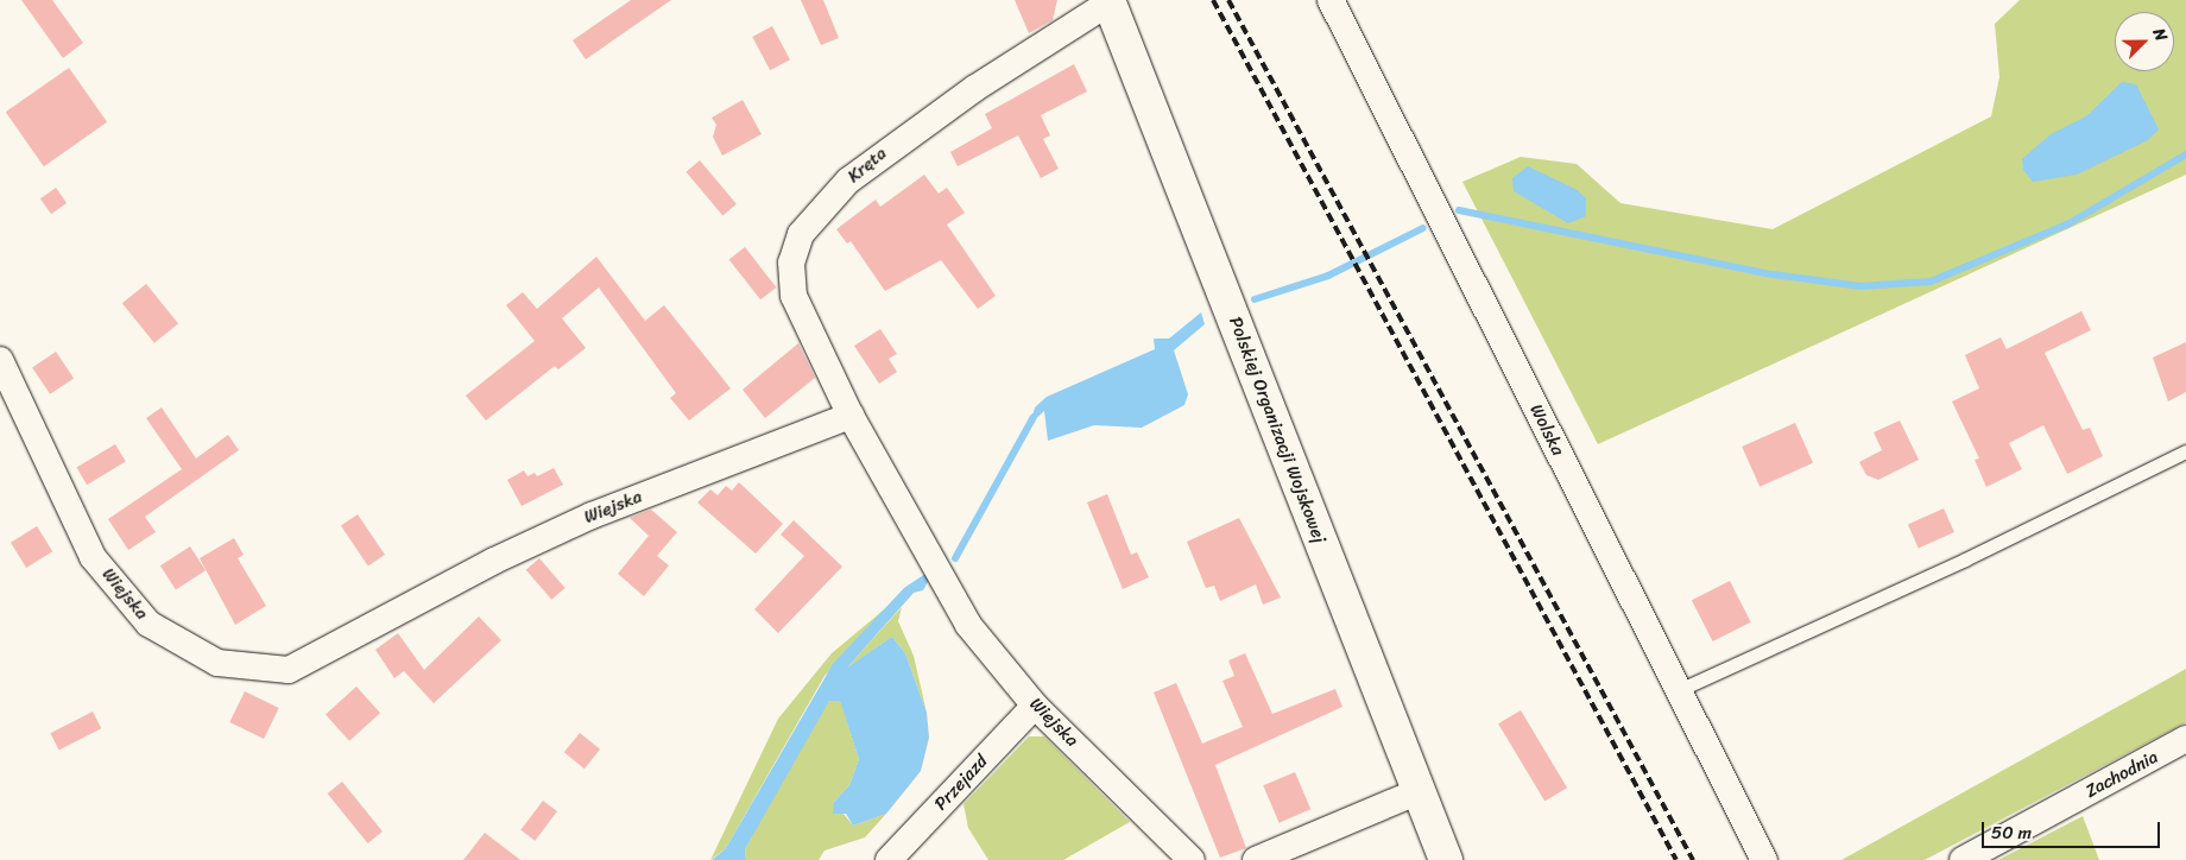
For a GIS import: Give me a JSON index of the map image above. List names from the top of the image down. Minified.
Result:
{"streets":{"main road":["Polskiej Organizacji Wojskowej"],"street":["Kręta","Wolska","Wiejska","Zachodnia","Przejazd"]},"crossings":[["Kręta","Polskiej Organizacji Wojskowej"],["Kręta","Wiejska"],["Wiejska","Przejazd"]],"scale_bar":"50 m","north":"top right"}
